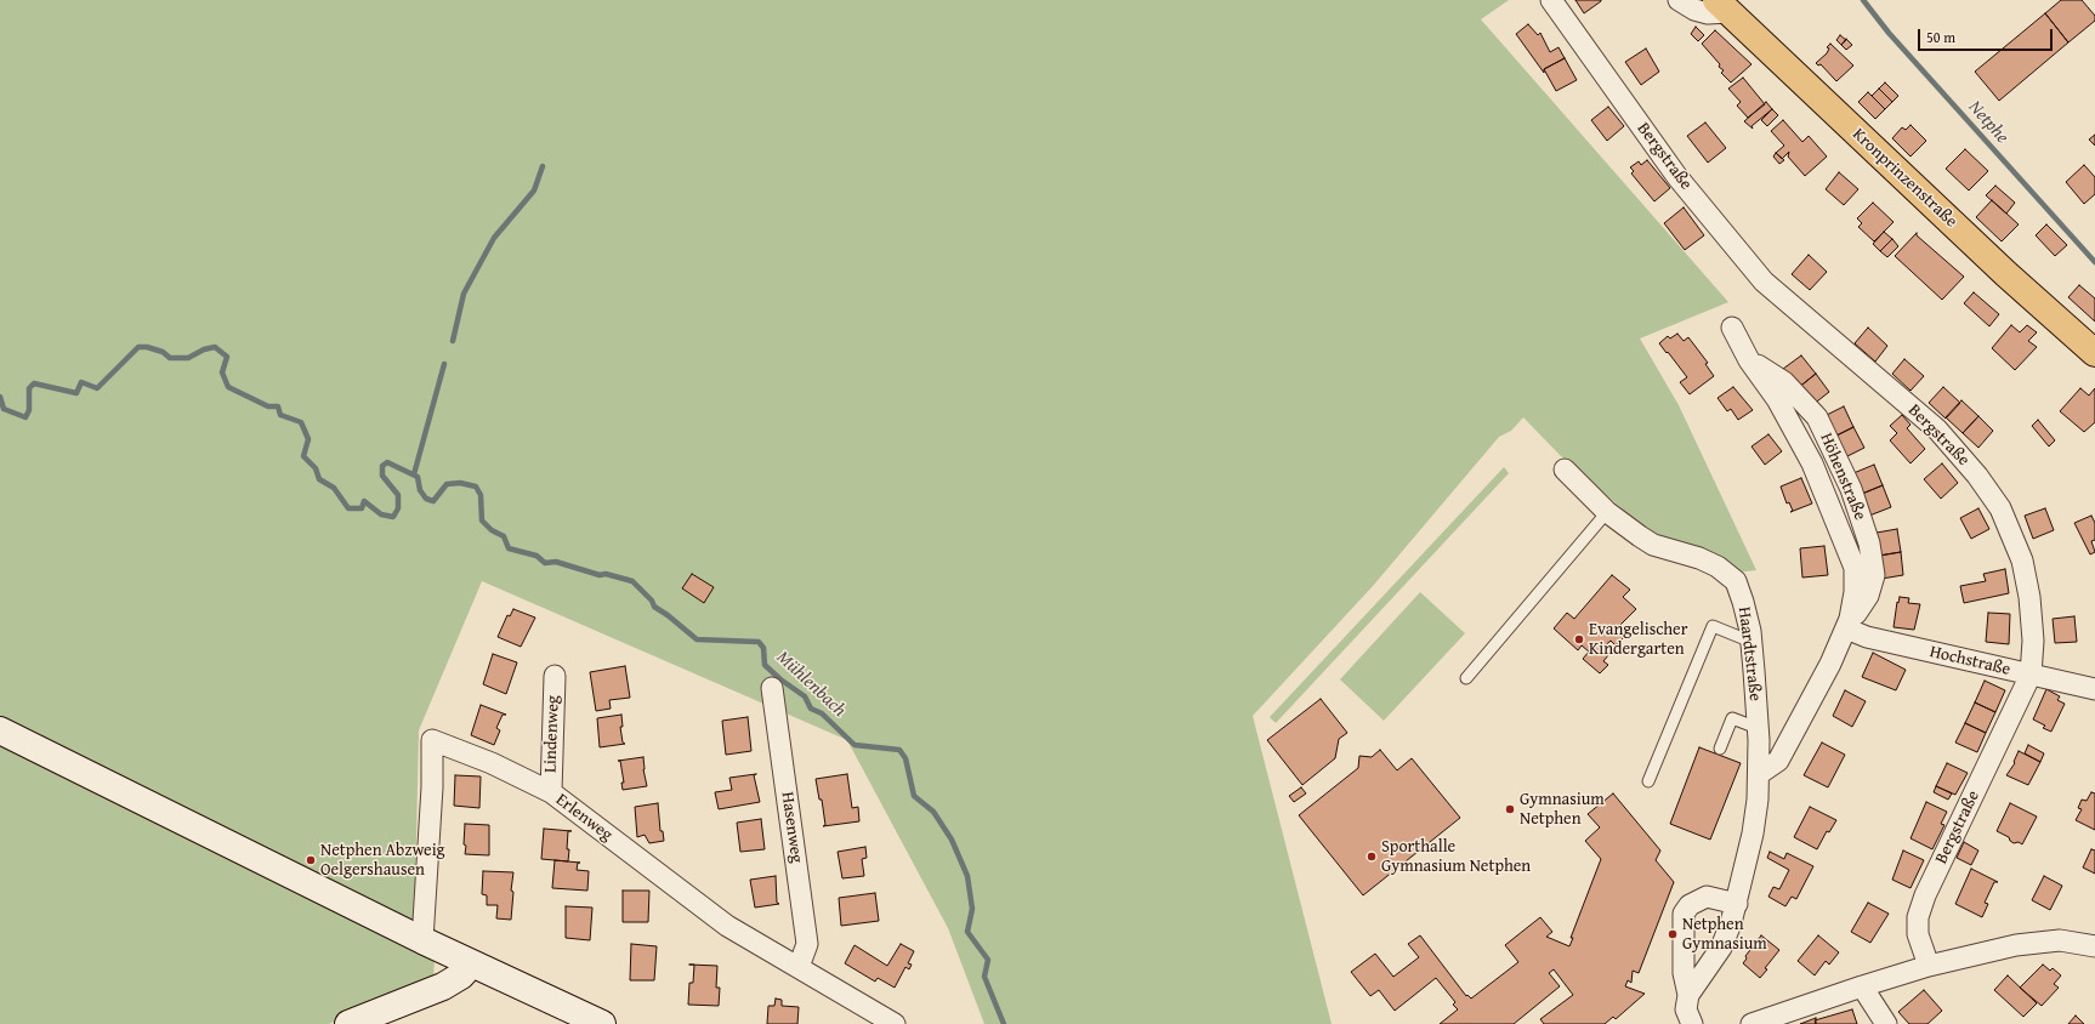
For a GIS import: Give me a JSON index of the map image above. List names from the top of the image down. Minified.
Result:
{"streets":{"main road":["Kronprinzenstraße"],"street":["Bergstraße","Höhenstraße","Haardtstraße","Hochstraße","Lindenweg","Erlenweg","Hasenweg"]},"crossings":[["Bergstraße","Hochstraße"],["Höhenstraße","Haardtstraße"],["Höhenstraße","Hochstraße"],["Lindenweg","Erlenweg"],["Erlenweg","Hasenweg"]],"water":["Netphe","Mühlenbach"],"places":["Evangelischer Kindergarten","Gymnasium Netphen","Sporthalle Gymnasium Netphen","Netphen Abzweig Oelgershausen","Netphen Gymnasium"],"scale_bar":"50 m"}
